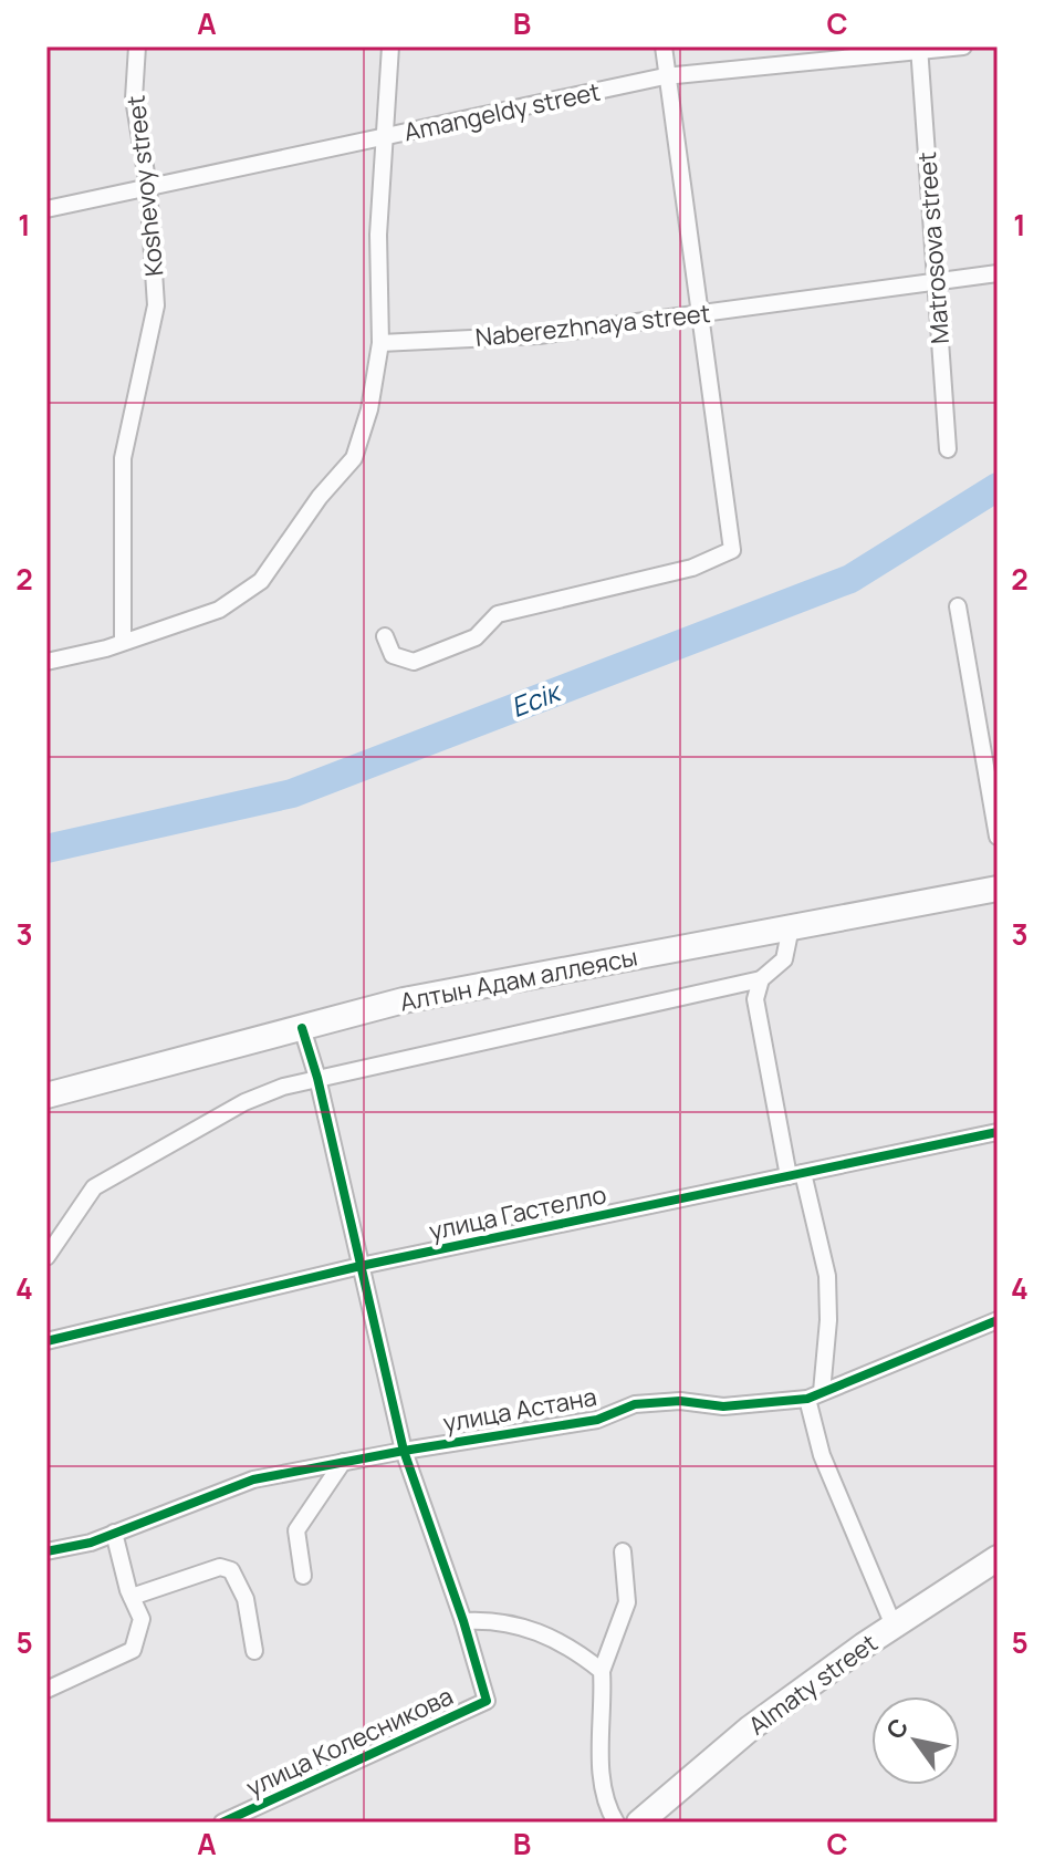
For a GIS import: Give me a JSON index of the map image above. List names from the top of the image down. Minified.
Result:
{"streets":{"main road":["Алтын Адам аллеясы","Almaty street"],"street":["Amangeldy street","Koshevoy street","Matrosova street","Naberezhnaya street","улица Гастелло","улица Астана","улица Колесникова"]},"crossings":[["Amangeldy street","Koshevoy street"],["Amangeldy street","Matrosova street"],["Matrosova street","Naberezhnaya street"],["Алтын Адам аллеясы","улица Колесникова"],["улица Гастелло","улица Колесникова"],["улица Астана","улица Колесникова"]],"water":["Есік"],"north":"top left","grid":{"columns":["A","B","C"],"rows":["1","2","3","4","5"]}}
